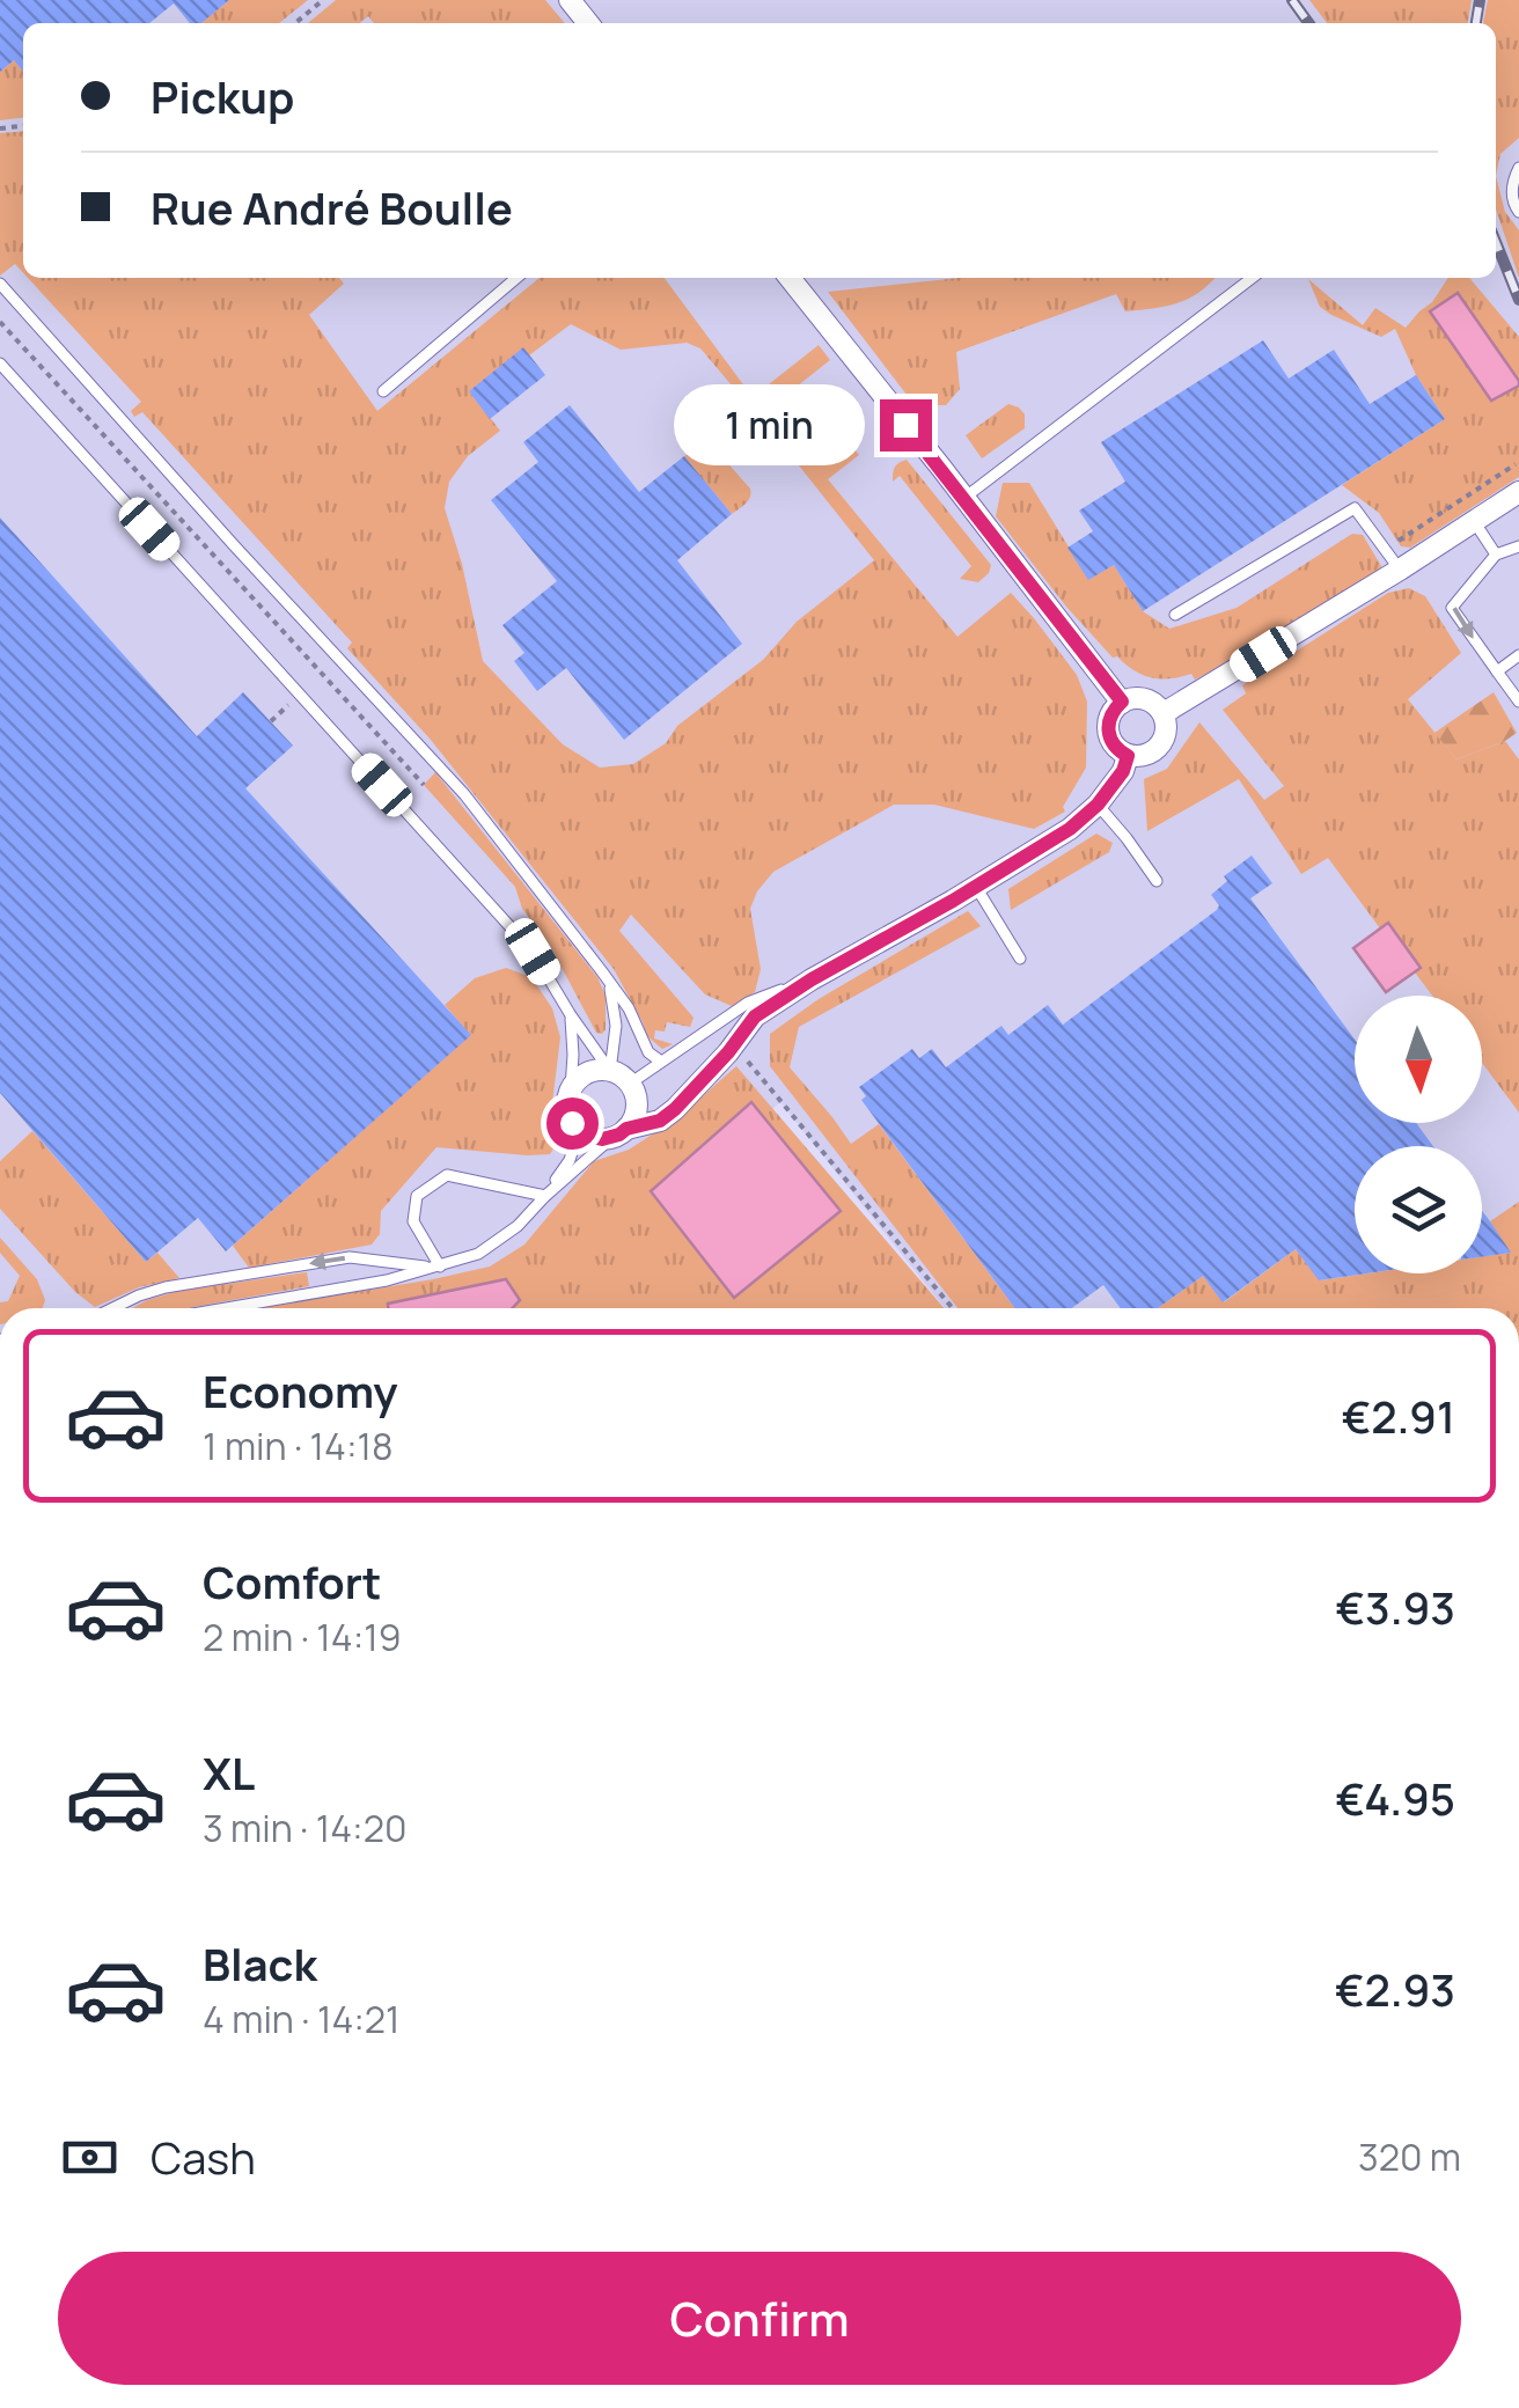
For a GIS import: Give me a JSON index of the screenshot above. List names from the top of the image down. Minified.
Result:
{"north":"bottom","page":{"banner":["Pickup","Rue André Boulle"],"bubble":"1 min","list":[{"name":"Economy","note":"1 min · 14:18","value":"€2.91"},{"name":"Comfort","note":"2 min · 14:19","value":"€3.93"},{"name":"XL","note":"3 min · 14:20","value":"€4.95"},{"name":"Black","note":"4 min · 14:21","value":"€2.93"}],"pay":["Cash","320 m"],"buttons":"Confirm"}}
